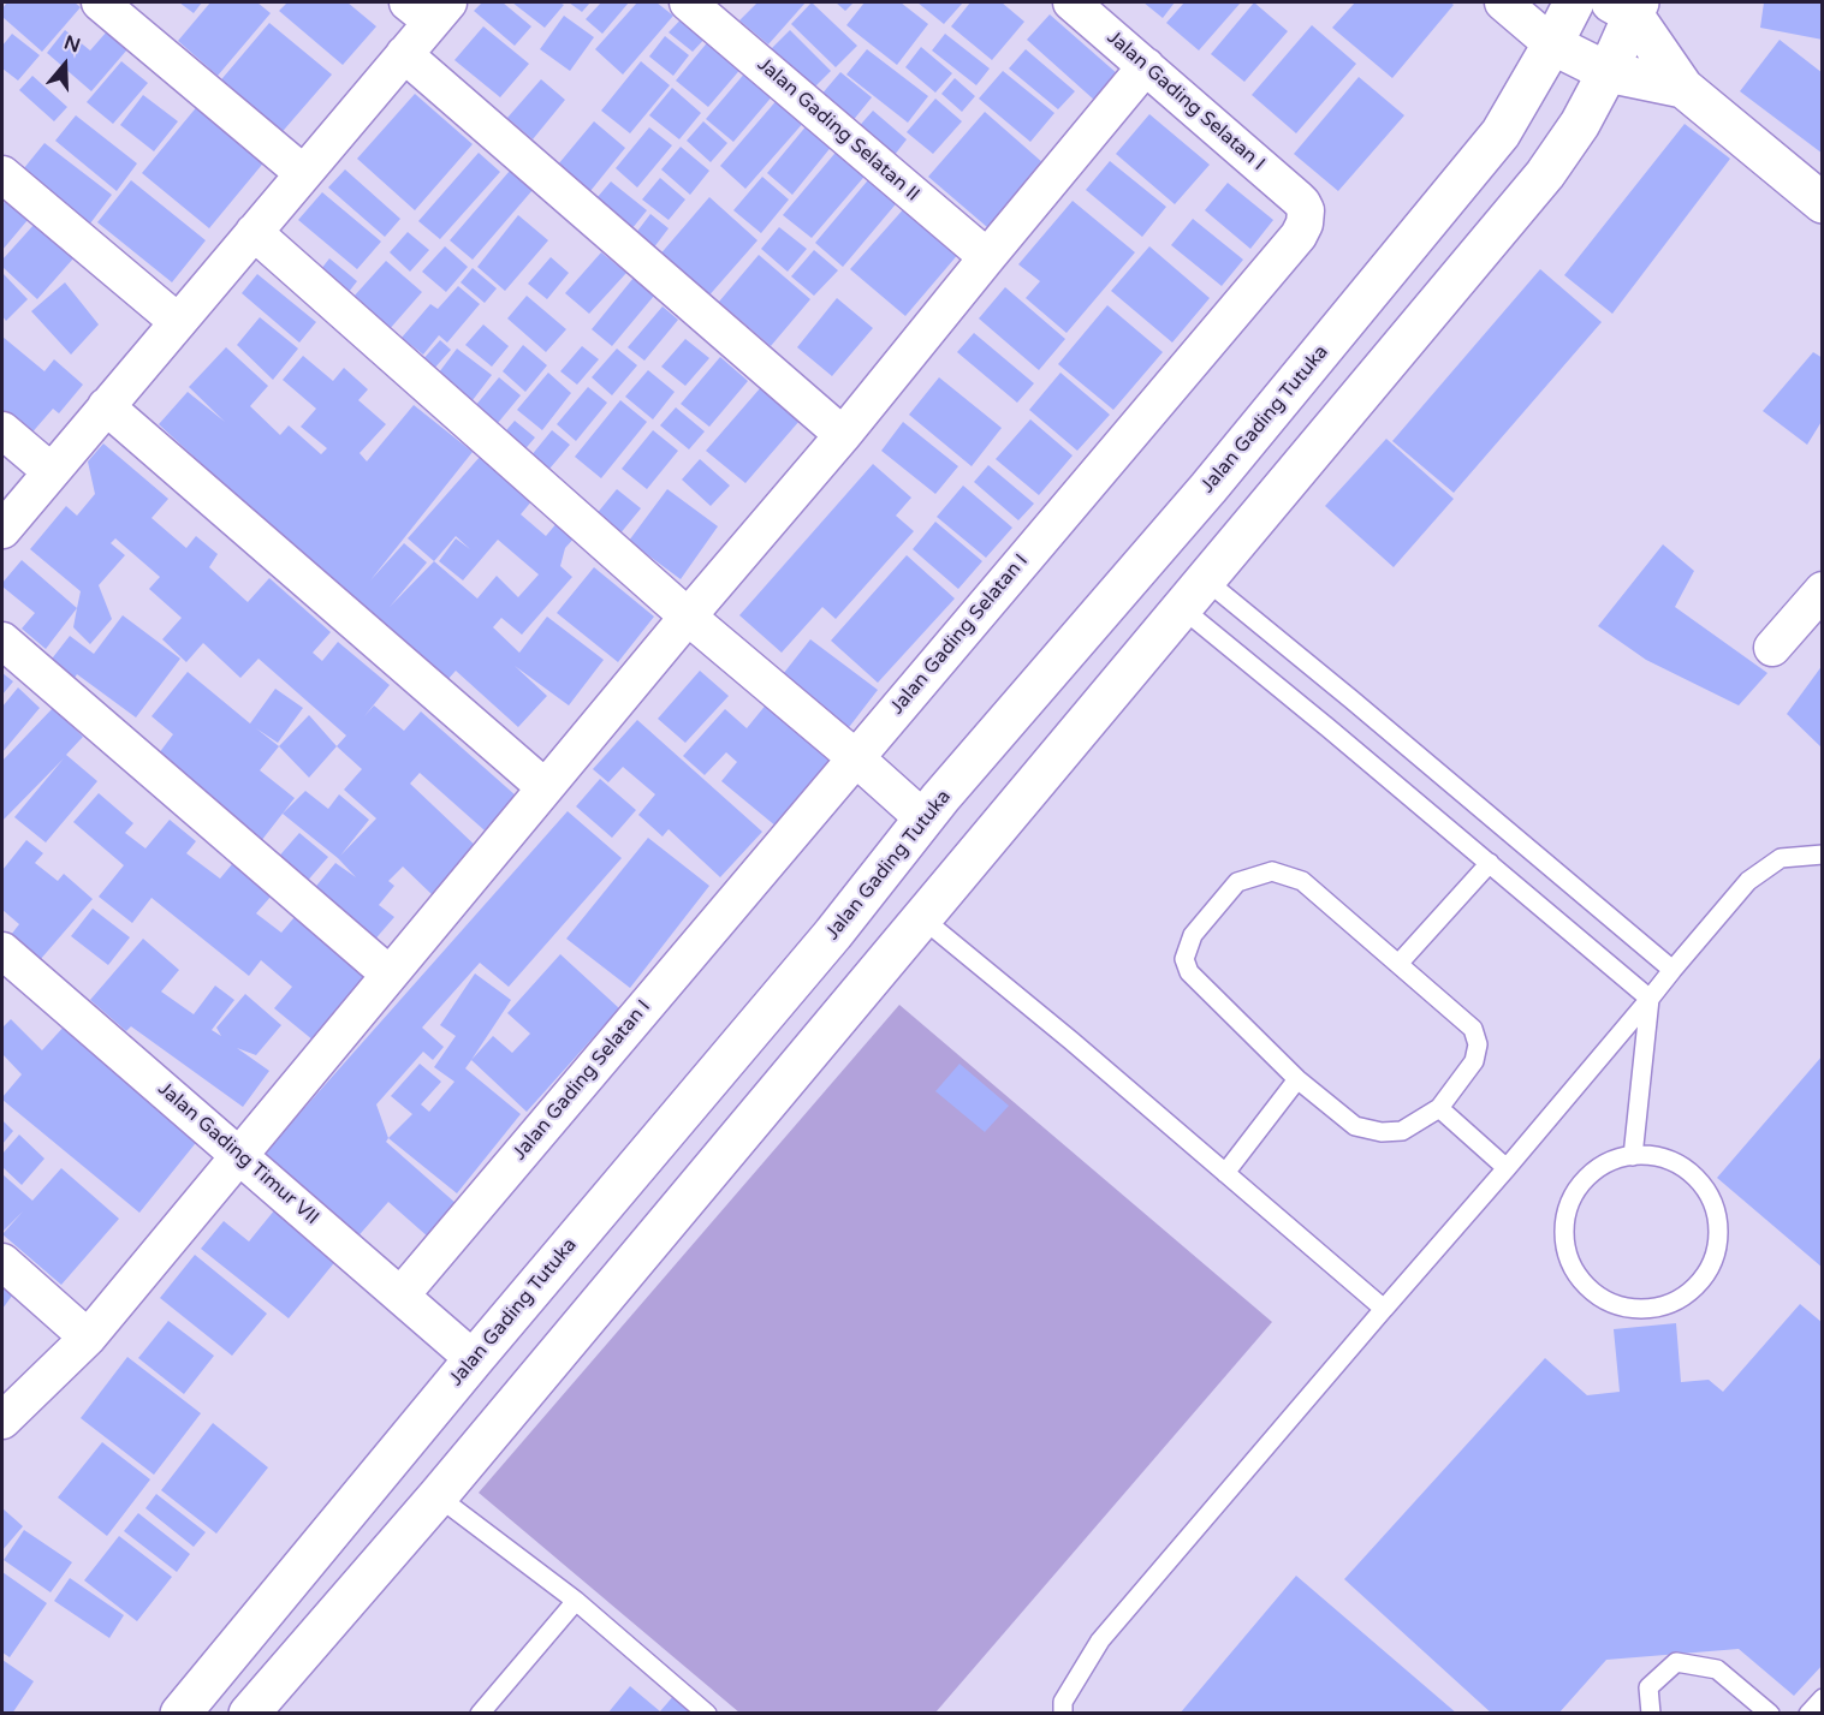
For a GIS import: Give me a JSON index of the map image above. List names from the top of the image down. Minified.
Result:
{"streets":{"main road":["Jalan Gading Tutuka"],"street":["Jalan Gading Selatan I","Jalan Gading Selatan II","Jalan Gading Timur VII"]},"crossings":[["Jalan Gading Selatan I","Jalan Gading Timur VII"],["Jalan Gading Tutuka","Jalan Gading Timur VII"]],"north":"top"}
